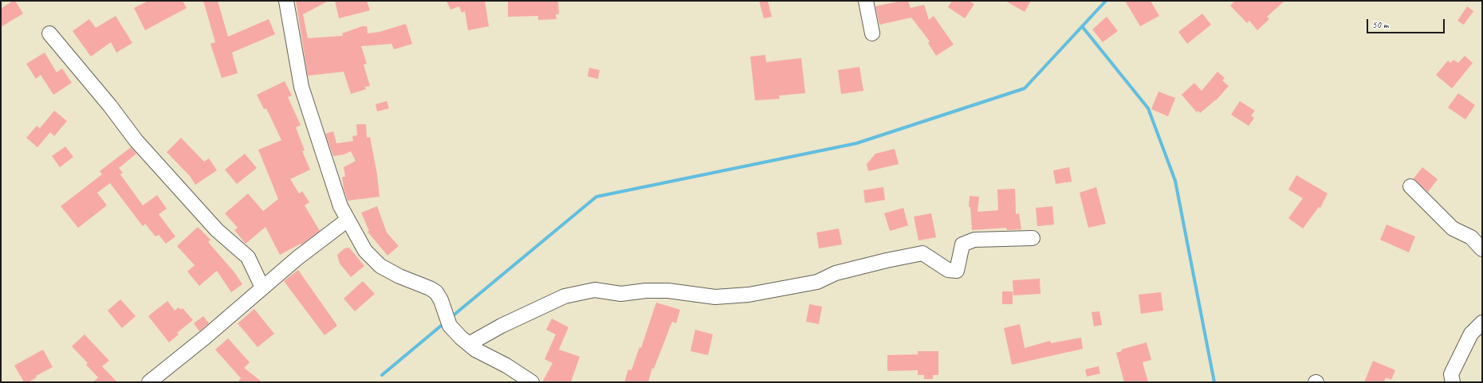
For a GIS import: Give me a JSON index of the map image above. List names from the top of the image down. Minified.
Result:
{"scale_bar":"50 m"}
